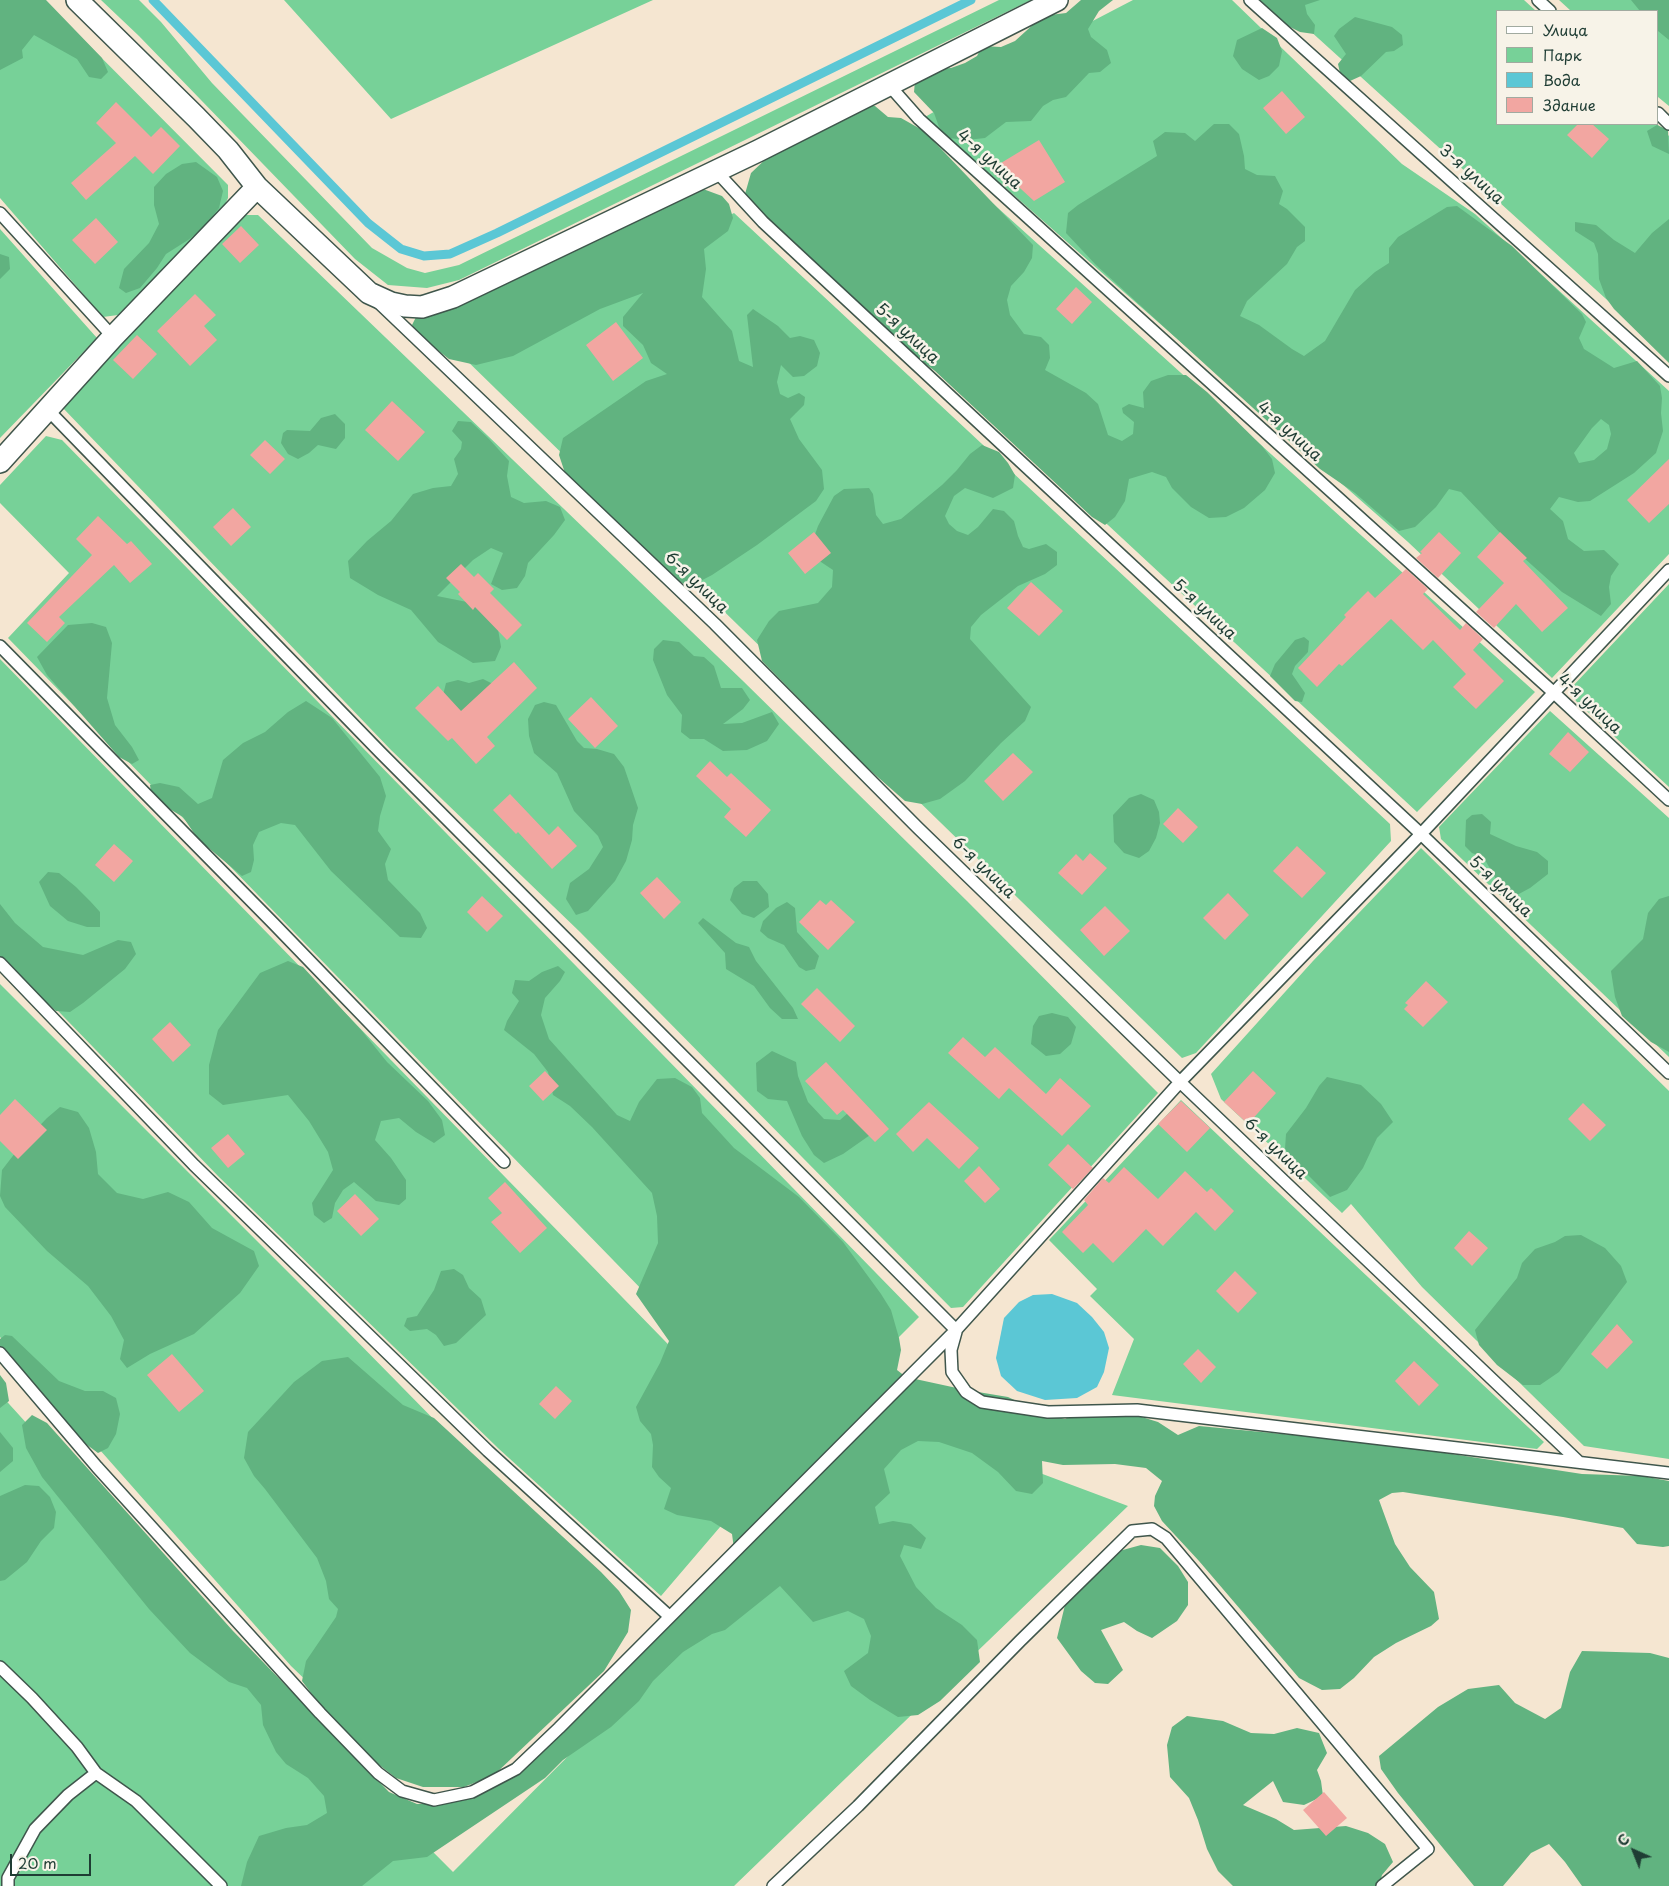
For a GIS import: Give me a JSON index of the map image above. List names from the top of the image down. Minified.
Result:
{"streets":{"lane":["4-я улица","3-я улица","5-я улица","6-я улица"]},"legend":["Улица","Парк","Вода","Здание"],"scale_bar":"20 m","north":"top left"}
